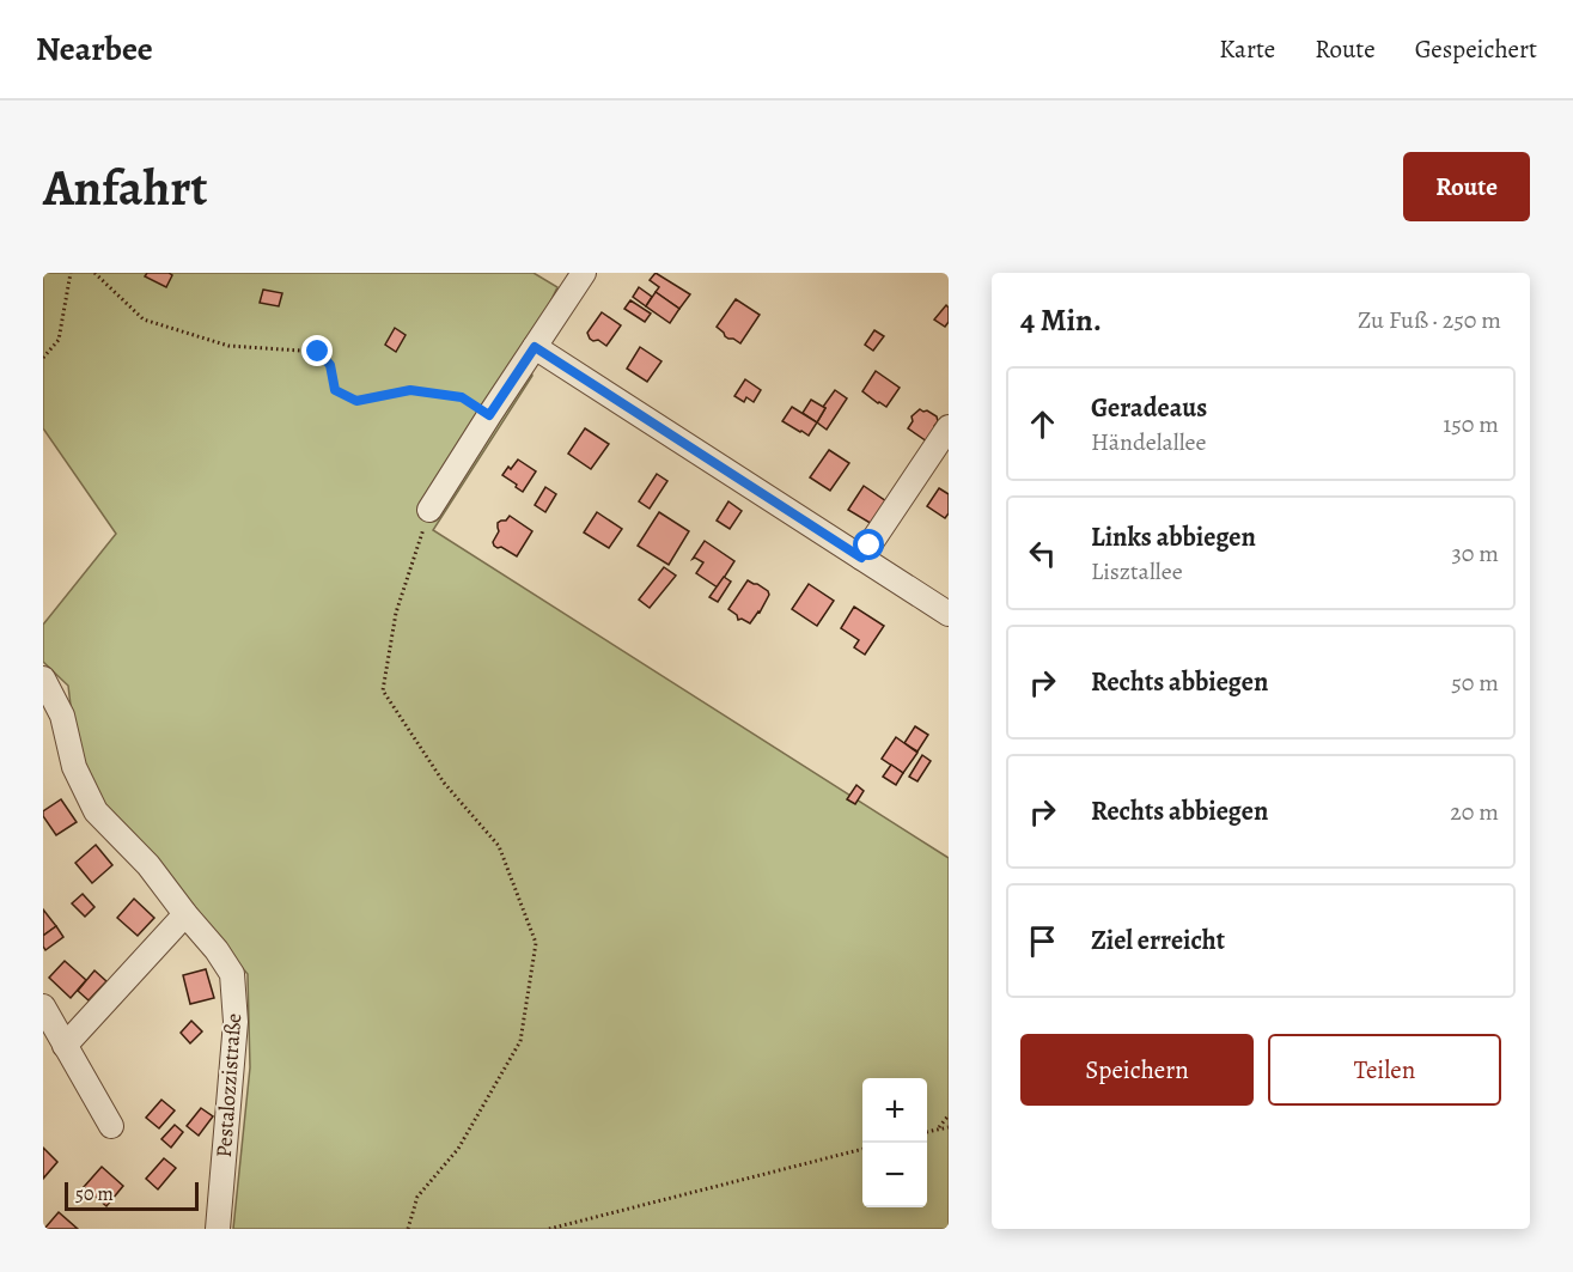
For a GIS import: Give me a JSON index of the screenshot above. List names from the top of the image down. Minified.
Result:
{"streets":{"street":["Pestalozzistraße"]},"scale_bar":"50 m","page":{"header":"Nearbee","nav":["Karte","Route","Gespeichert"],"buttons":["Route",["Speichern","Teilen"]],"title":"Anfahrt","heading":["4 Min.","Zu Fuß · 250 m"],"list":[["Geradeaus","Händelallee","150 m"],["Links abbiegen","Lisztallee","30 m"],["Rechts abbiegen","50 m"],["Rechts abbiegen","20 m"],"Ziel erreicht"],"map_buttons":["+","−"],"scale":"50 m"}}
